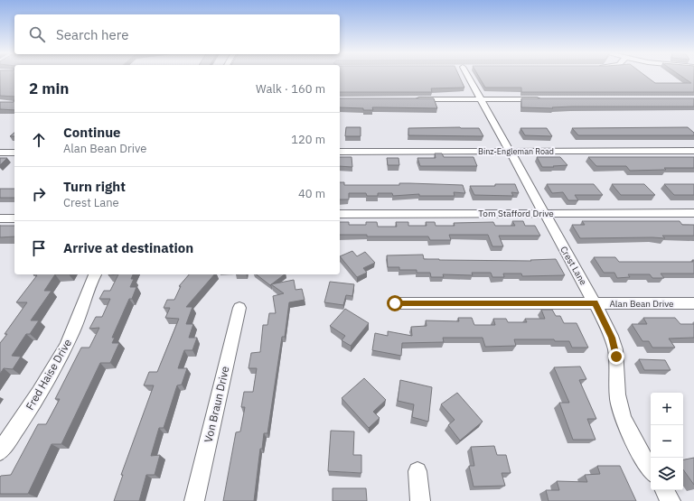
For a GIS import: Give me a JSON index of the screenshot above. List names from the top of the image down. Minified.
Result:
{"streets":{"street":["Binz-Engleman Road","Tom Stafford Drive","Crest Lane","Alan Bean Drive","Fred Haise Drive","Von Braun Drive"]},"crossings":[["Binz-Engleman Road","Crest Lane"],["Tom Stafford Drive","Crest Lane"],["Crest Lane","Alan Bean Drive"]],"page":{"search":"Search here","heading":["2 min","Walk · 160 m"],"list":[["Continue","Alan Bean Drive","120 m"],["Turn right","Crest Lane","40 m"],"Arrive at destination"],"map_buttons":["+","−"]}}
